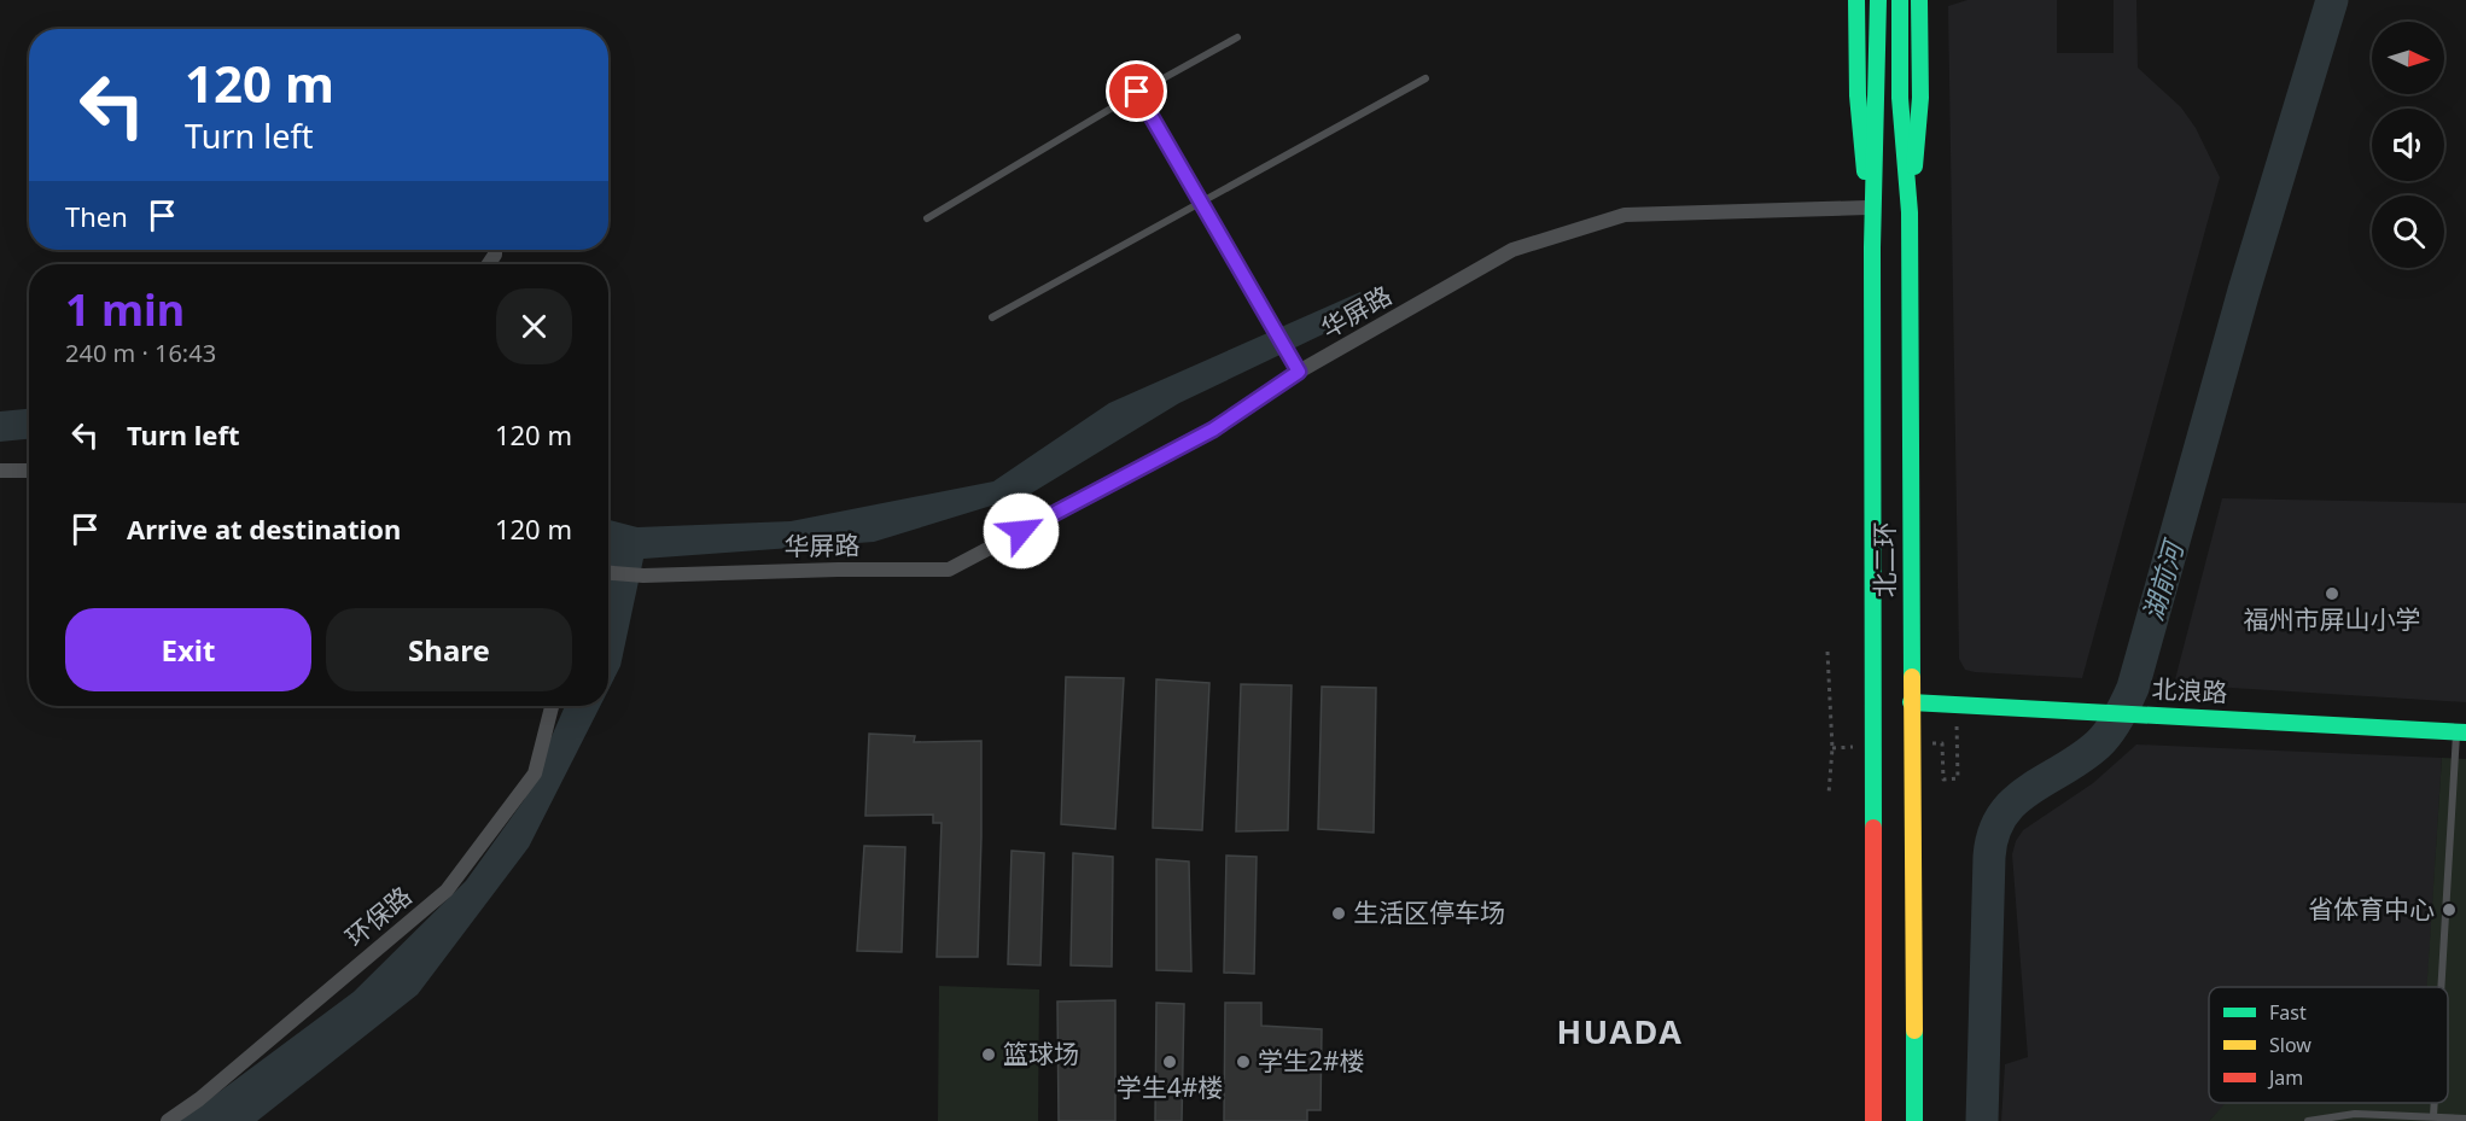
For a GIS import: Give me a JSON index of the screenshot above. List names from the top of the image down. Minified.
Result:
{"streets":{"main road":["北二环","北浪路"],"street":["华屏路","环保路"]},"crossings":[["北二环","北浪路"]],"districts":["HUADA"],"water":["湖前河"],"places":["福州市屏山小学","省体育中心","生活区停车场","篮球场","学生4#楼","学生2#楼"],"legend":["Fast","Slow","Jam"],"north":"right","page":{"turn":["120 m","Turn left"],"then":"Then","heading":["1 min","240 m · 16:43"],"list":[{"name":"Turn left","value":"120 m"},{"name":"Arrive at destination","value":"120 m"}],"buttons":["Exit","Share"]}}
